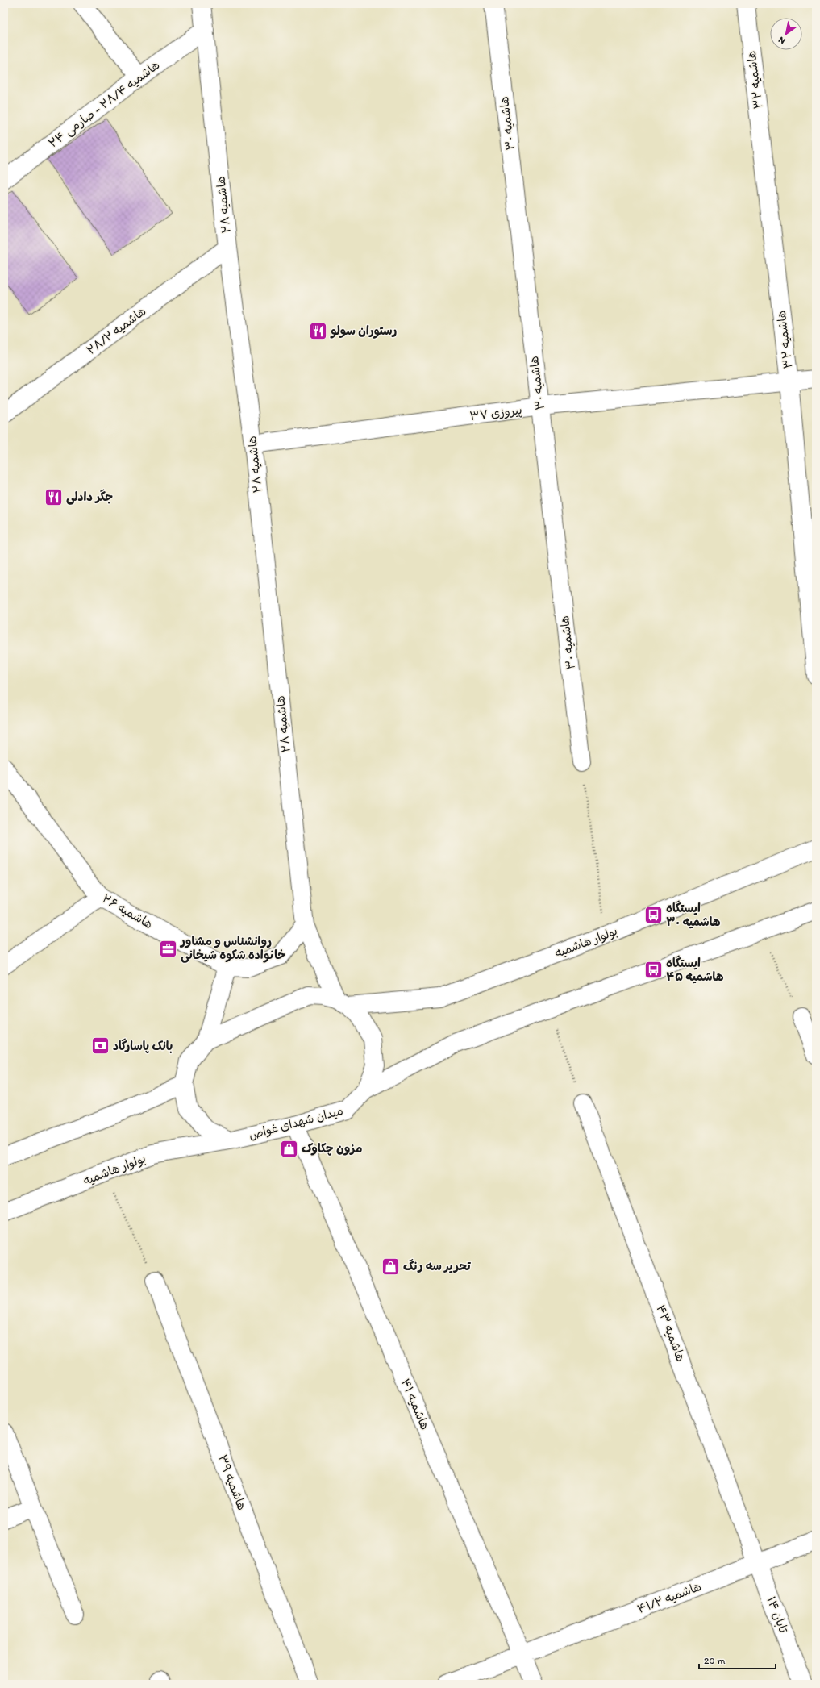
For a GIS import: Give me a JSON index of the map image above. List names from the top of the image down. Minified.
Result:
{"streets":{"street":["هاشمیه ۳۲","هاشمیه ۲۸/۴ - صارمی ۲۴","هاشمیه ۳۰","هاشمیه ۲۸","هاشمیه ۲۸/۲","پیروزی ۳۷","هاشمیه ۲۶","بولوار هاشمیه","میدان شهدای غواص","هاشمیه ۴۳","هاشمیه ۴۱","هاشمیه ۳۹","هاشمیه ۴۱/۲","تابان ۱۴"]},"crossings":[["هاشمیه ۳۲","پیروزی ۳۷"],["هاشمیه ۲۸/۴ - صارمی ۲۴","هاشمیه ۲۸"],["هاشمیه ۳۰","پیروزی ۳۷"],["هاشمیه ۲۸","هاشمیه ۲۸/۲"],["هاشمیه ۲۸","پیروزی ۳۷"],["هاشمیه ۲۸","بولوار هاشمیه"],["هاشمیه ۲۸","میدان شهدای غواص"],["بولوار هاشمیه","میدان شهدای غواص"],["میدان شهدای غواص","هاشمیه ۴۱"],["هاشمیه ۴۳","هاشمیه ۴۱/۲"],["هاشمیه ۴۳","تابان ۱۴"],["هاشمیه ۴۱","هاشمیه ۴۱/۲"],["هاشمیه ۴۱/۲","تابان ۱۴"]],"places":{"restaurant":["رستوران سولو","جگر دادلی"],"bus stop":["ایستگاه هاشمیه ۳۰","ایستگاه هاشمیه ۴۵"],"office":["روانشناس و مشاور خانواده شکوه شیخانی"],"bank":["بانک پاسارگاد"],"shop":["مزون چکاوک","تحریر سه رنگ"]},"scale_bar":"20 m","north":"bottom left"}
